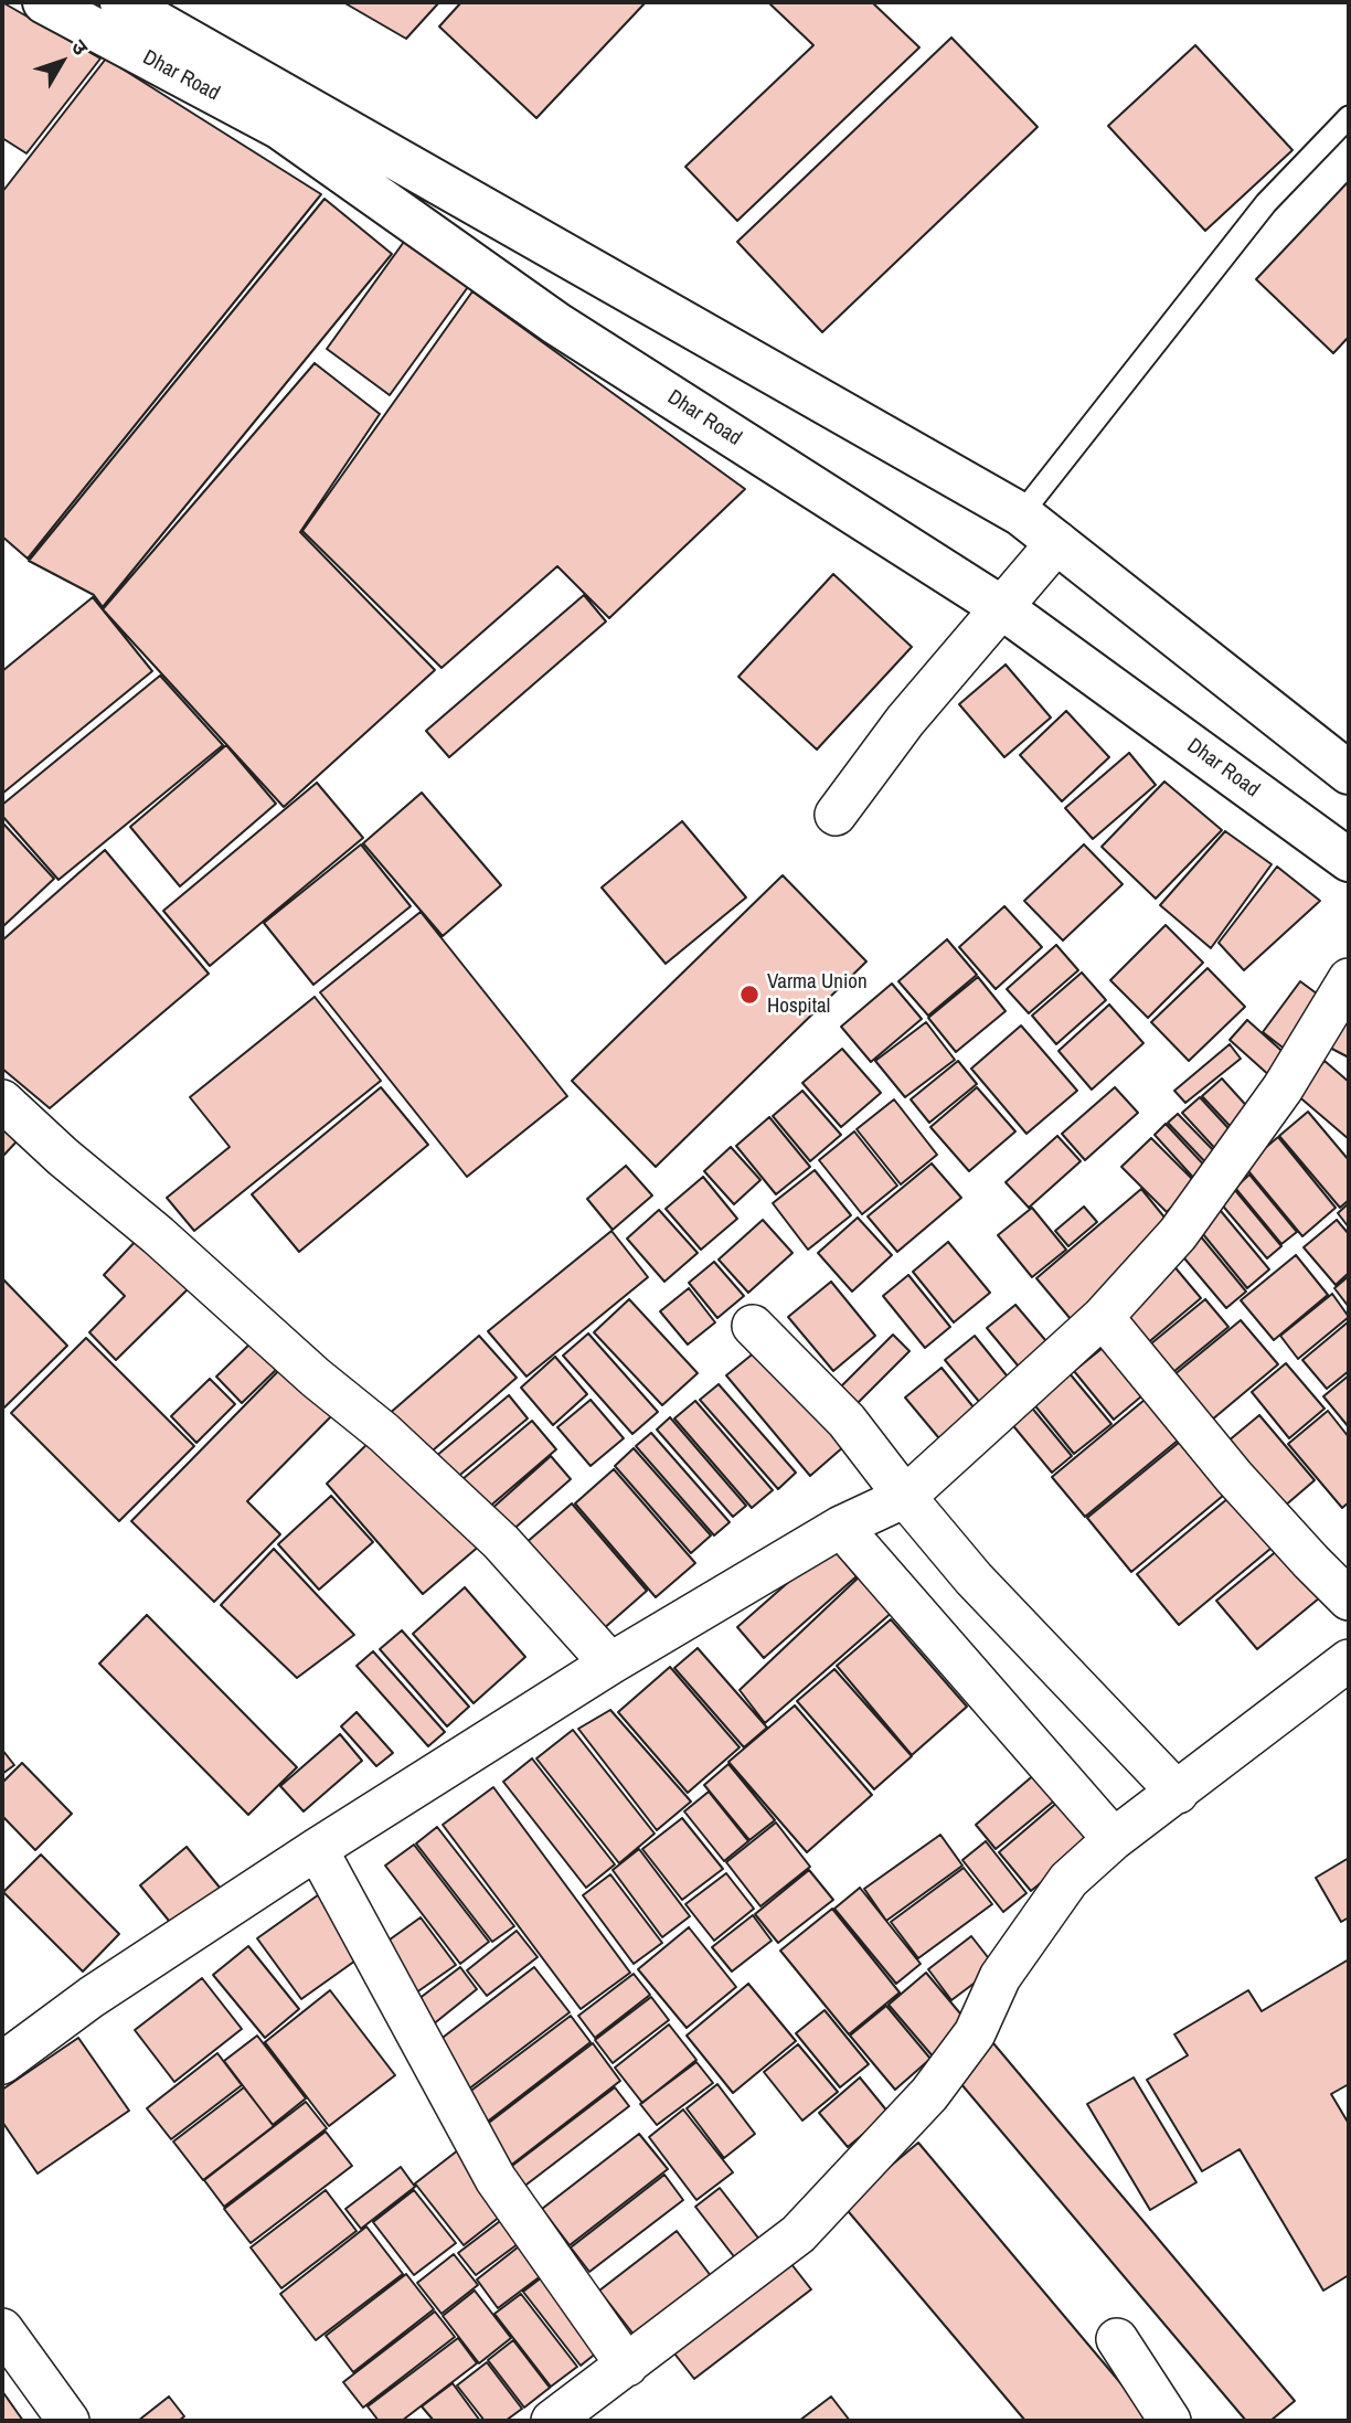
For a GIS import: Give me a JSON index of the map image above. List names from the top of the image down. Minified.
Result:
{"streets":{"main road":["Dhar Road"]},"places":["Varma Union Hospital"],"north":"top right"}
